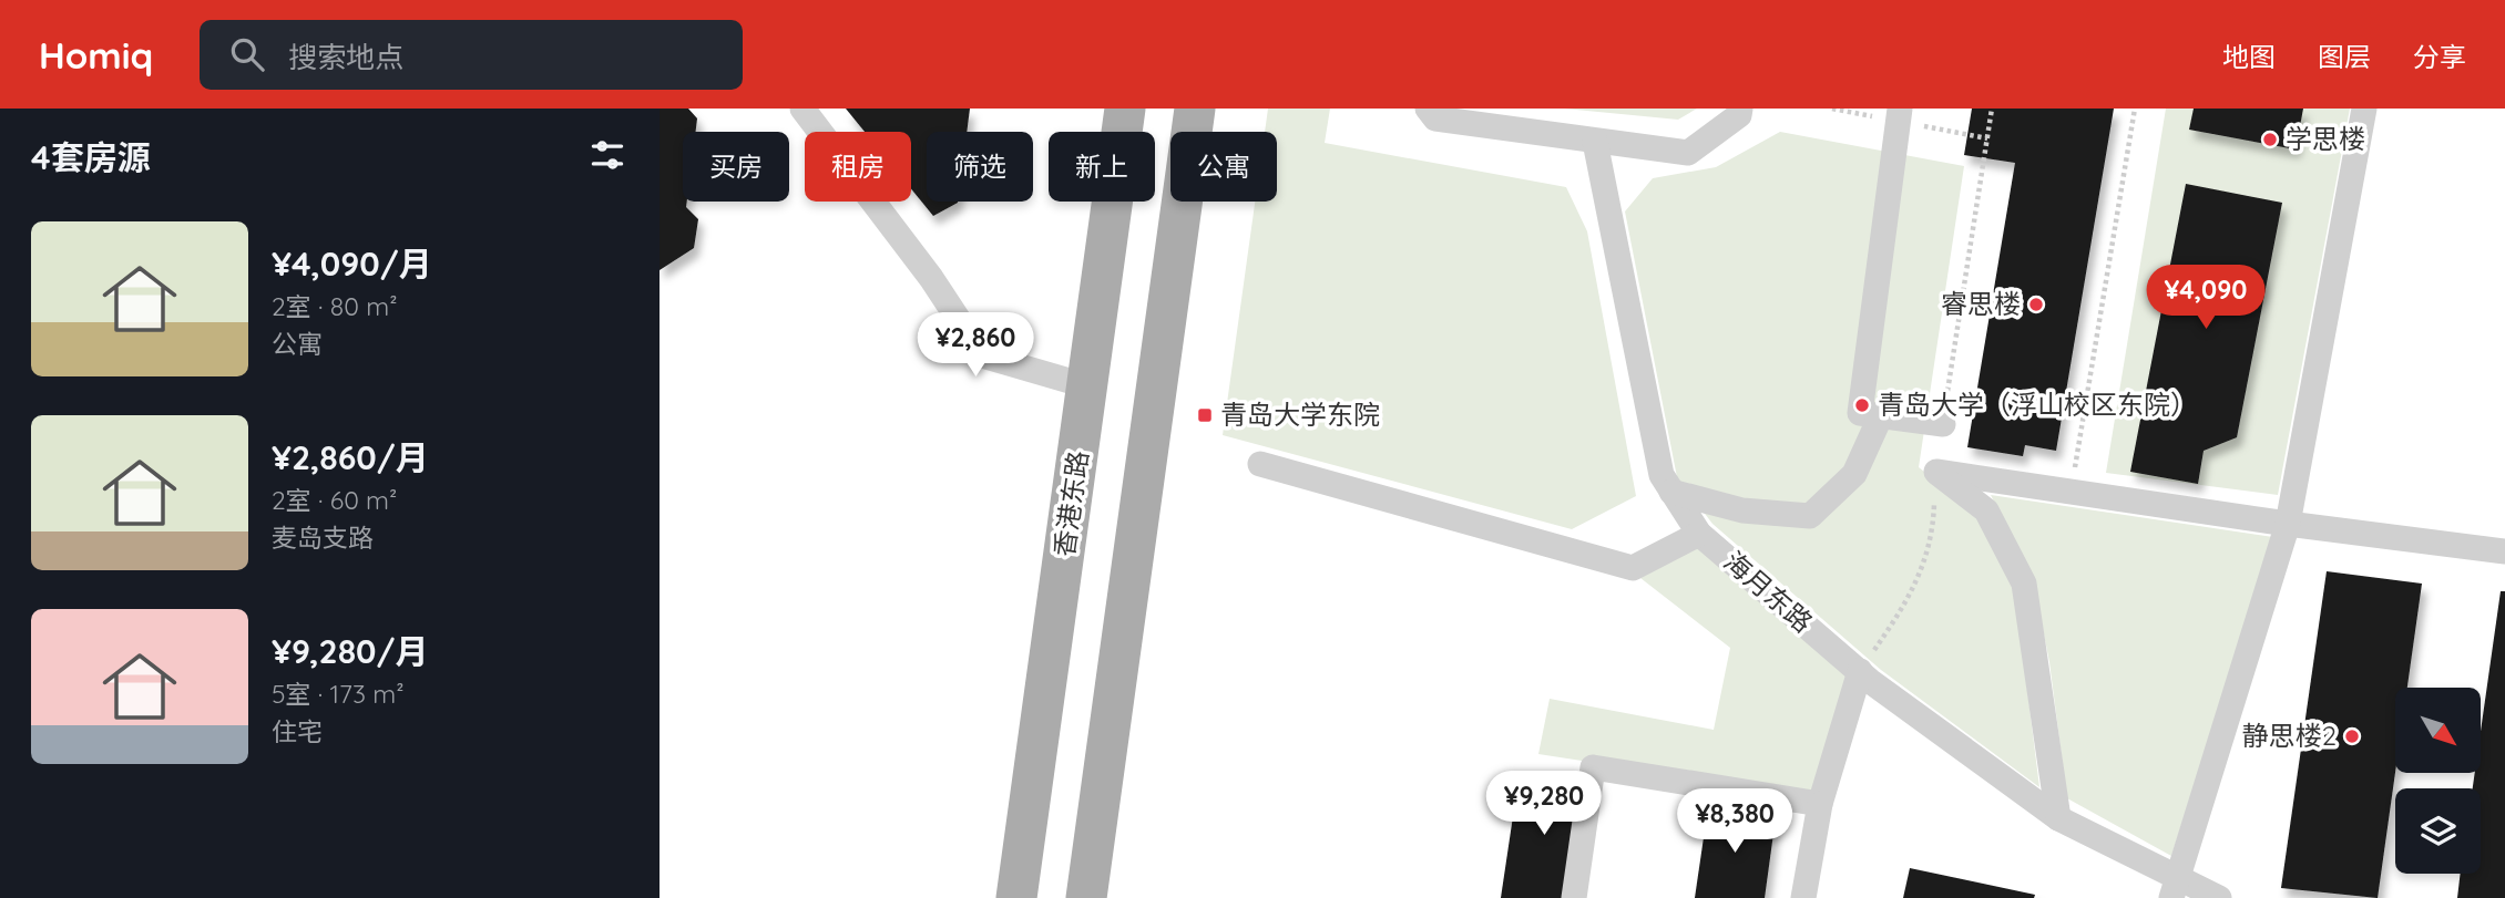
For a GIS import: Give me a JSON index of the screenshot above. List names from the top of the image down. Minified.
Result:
{"streets":{"main road":["香港东路"],"street":["海月东路"]},"places":{"other":["学思楼","睿思楼","青岛大学（浮山校区东院）","静思楼2"],"transit":["青岛大学东院"]},"north":"bottom right","page":{"header":"Homiq","search":"搜索地点","nav":["地图","图层","分享"],"heading":"4套房源","chip":["买房","租房","筛选","新上","公寓"],"list":[{"name":"¥4,090/月","note":"2室 · 80 m² · 公寓"},{"name":"¥2,860/月","note":"2室 · 60 m² · 麦岛支路"},{"name":"¥9,280/月","note":"5室 · 173 m² · 住宅"}],"price":["¥4,090","¥2,860","¥9,280","¥8,380"]}}
